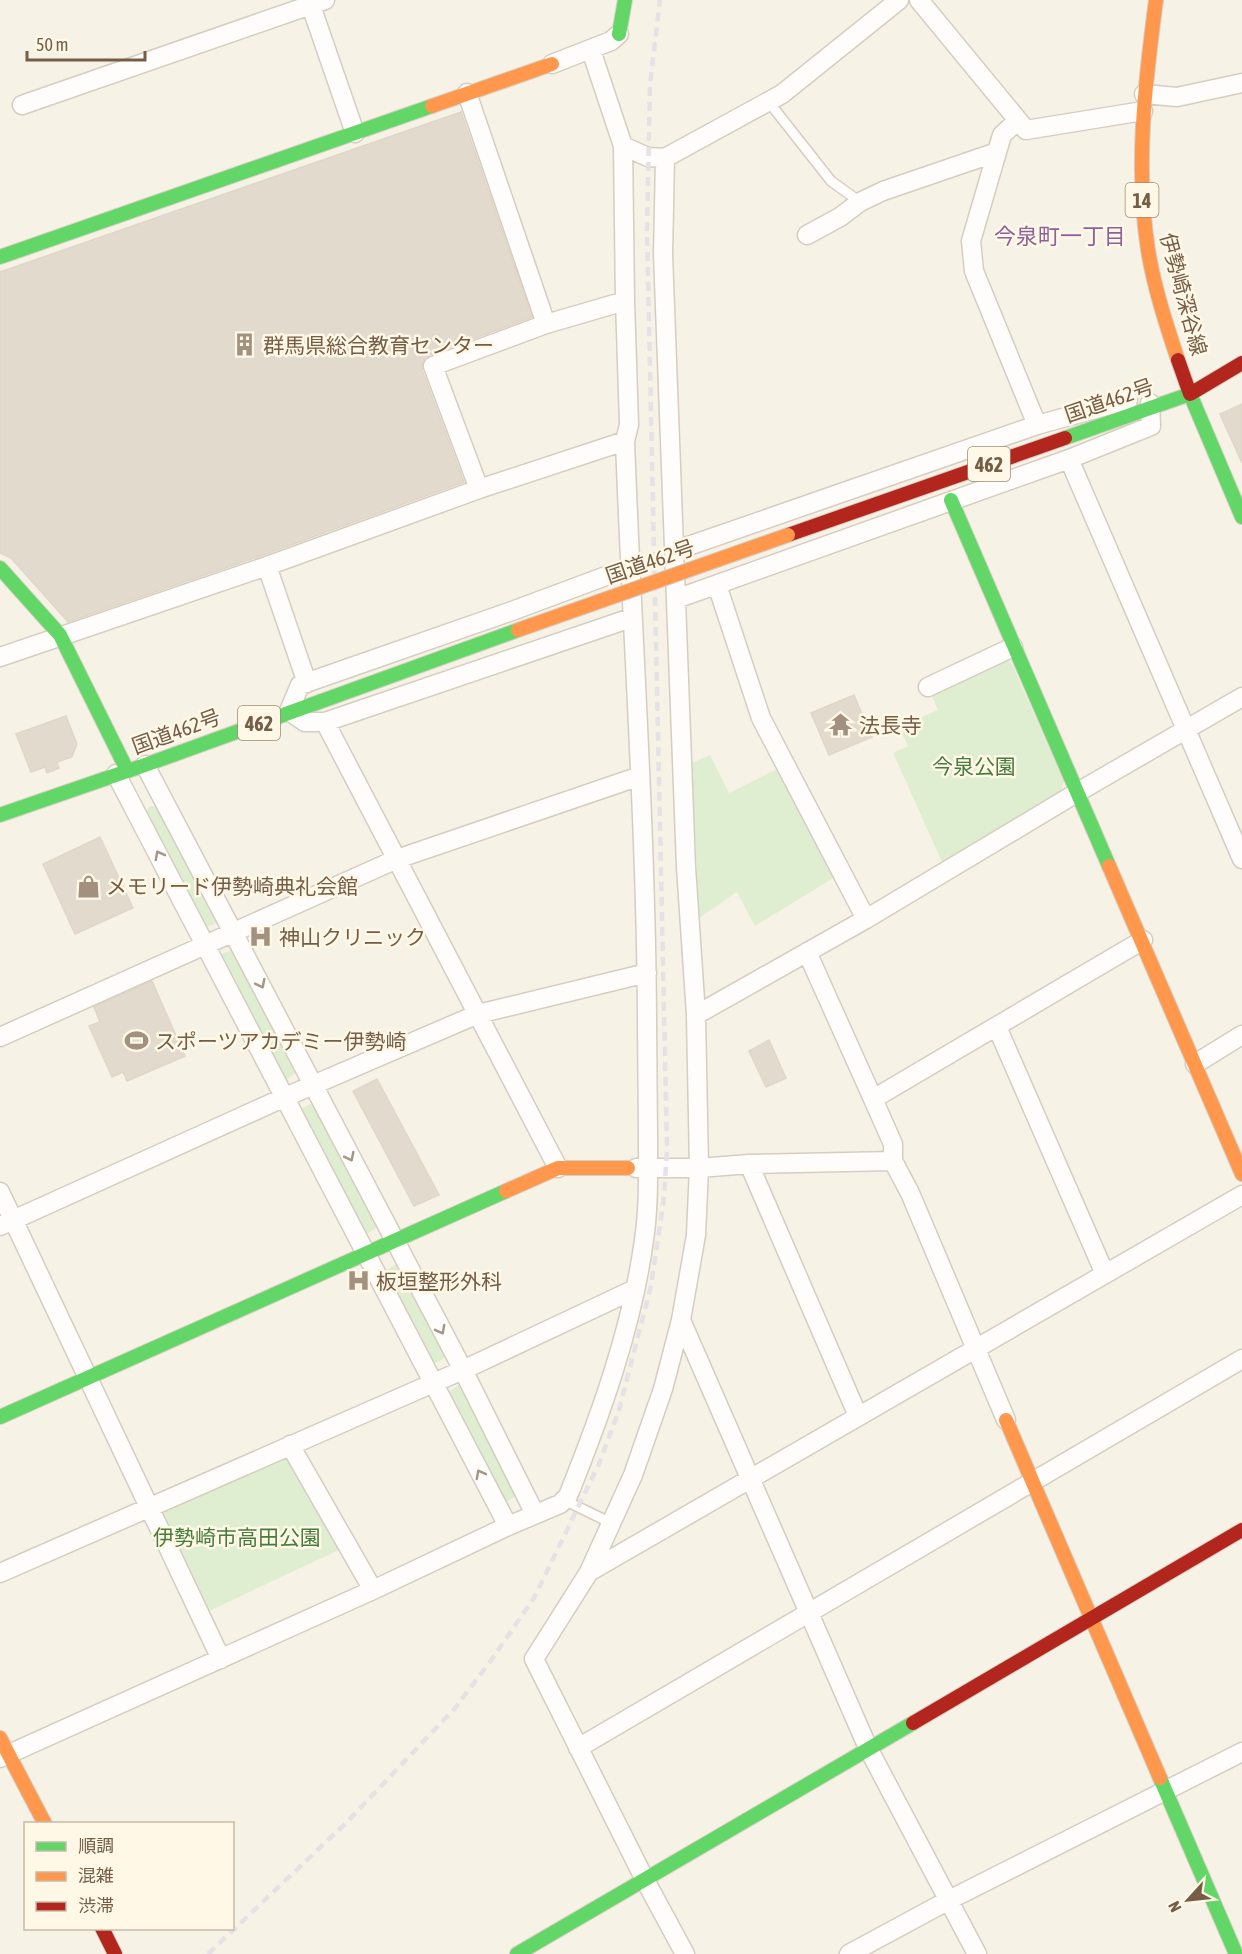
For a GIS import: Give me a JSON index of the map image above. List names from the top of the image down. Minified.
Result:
{"streets":{"main road":["14","伊勢崎深谷線","国道462号","462"]},"crossings":[["伊勢崎深谷線","国道462号"]],"districts":["今泉町一丁目"],"parks":["今泉公園","伊勢崎市高田公園"],"places":{"building":["群馬県総合教育センター"],"temple":["法長寺"],"shop":["メモリード伊勢崎典礼会館"],"hospital":["神山クリニック","板垣整形外科"],"sports":["スポーツアカデミー伊勢崎"]},"legend":["順調","混雑","渋滞"],"scale_bar":"50 m","north":"bottom left"}
